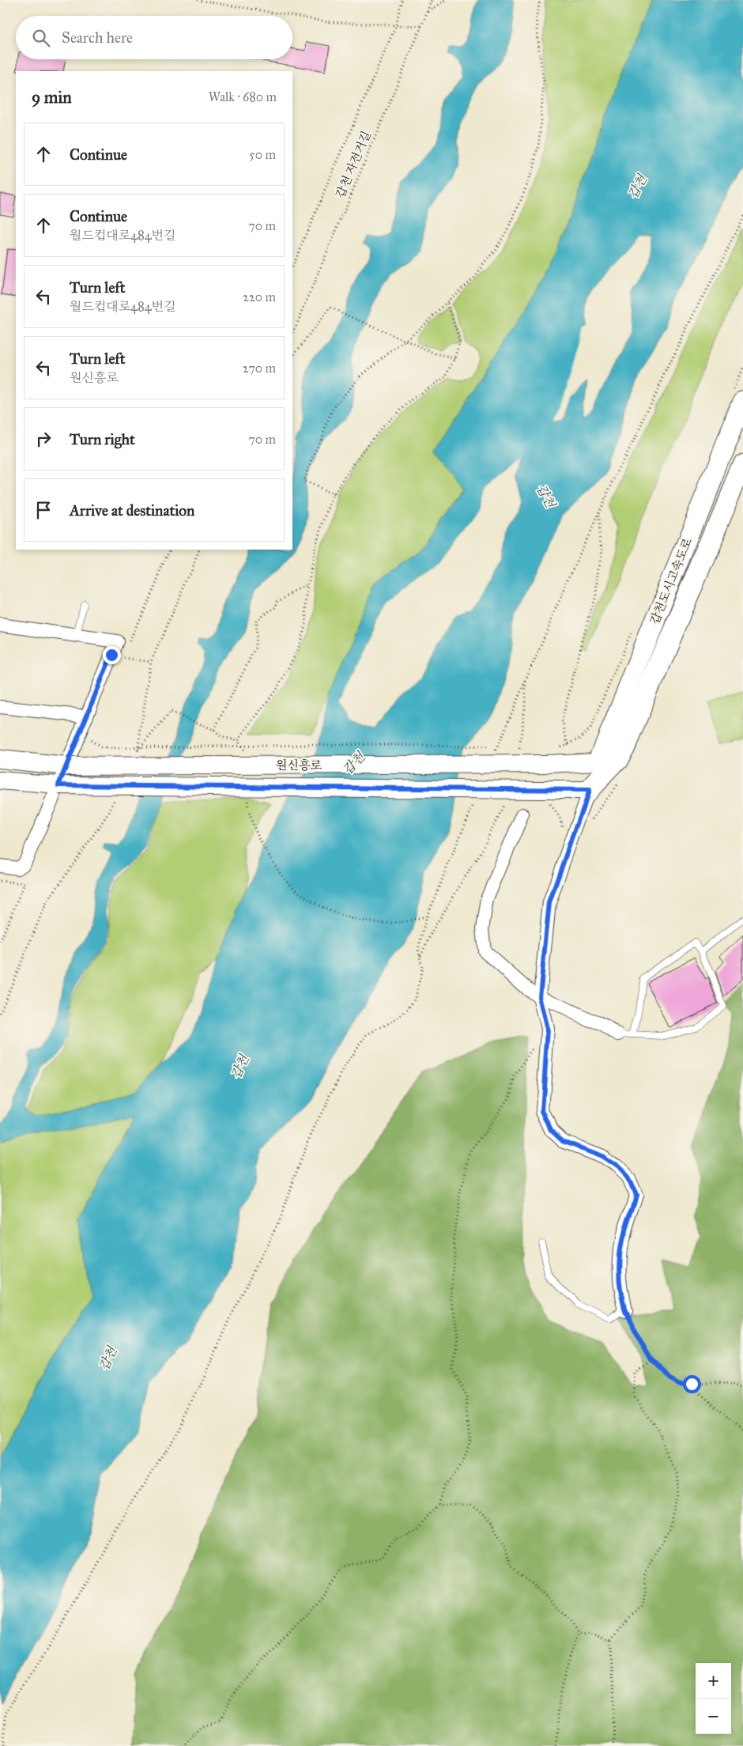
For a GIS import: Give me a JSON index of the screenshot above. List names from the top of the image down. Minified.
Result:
{"streets":{"main road":["갑천도시고속도로"],"street":["원신흥로"],"path":["갑천 자전거길"]},"crossings":[["갑천도시고속도로","원신흥로"]],"water":["갑천"],"page":{"search":"Search here","heading":["9 min","Walk · 680 m"],"list":[["Continue","50 m"],["Continue","월드컵대로484번길","70 m"],["Turn left","월드컵대로484번길","220 m"],["Turn left","원신흥로","270 m"],["Turn right","70 m"],"Arrive at destination"],"map_buttons":["+","−"]}}
